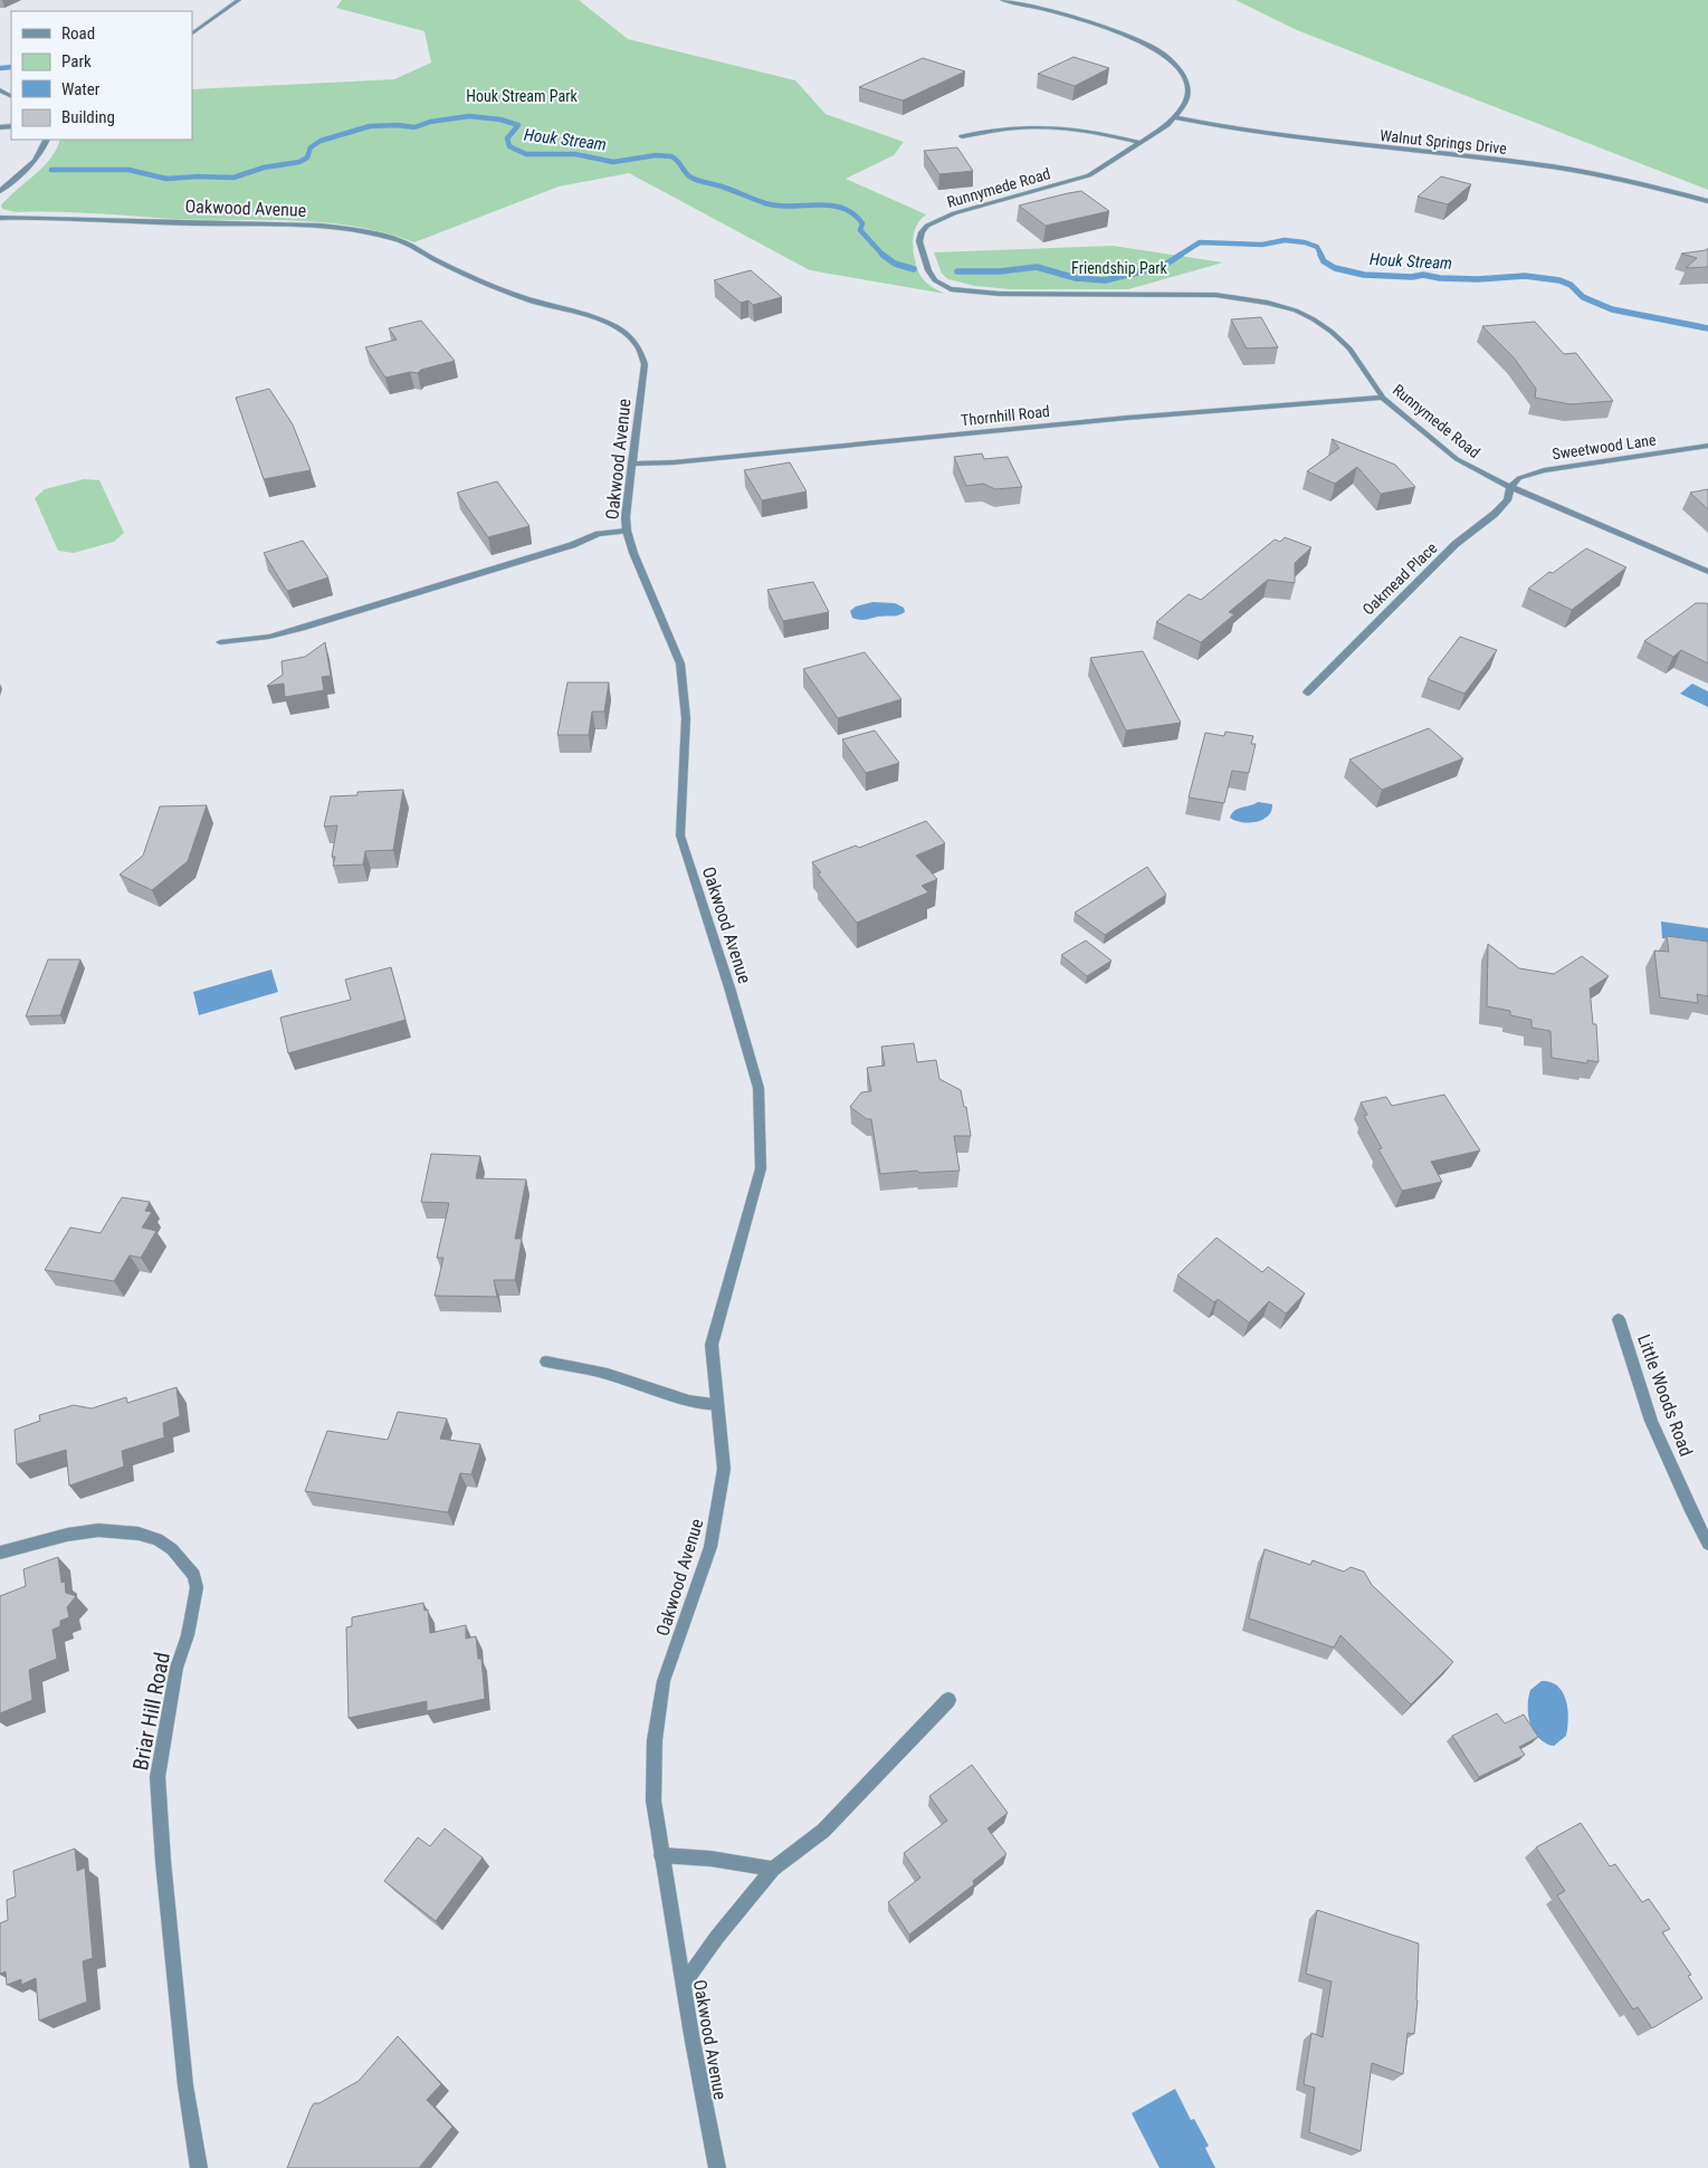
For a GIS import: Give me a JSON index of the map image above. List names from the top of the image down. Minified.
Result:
{"streets":{"street":["Walnut Springs Drive","Runnymede Road","Oakwood Avenue","Thornhill Road","Sweetwood Lane","Oakmead Place","Little Woods Road","Briar Hill Road"]},"crossings":[["Walnut Springs Drive","Runnymede Road"],["Runnymede Road","Thornhill Road"],["Runnymede Road","Sweetwood Lane"],["Runnymede Road","Oakmead Place"],["Oakwood Avenue","Thornhill Road"],["Sweetwood Lane","Oakmead Place"]],"water":["Houk Stream"],"parks":["Houk Stream Park","Friendship Park"],"legend":["Road","Park","Water","Building"]}
